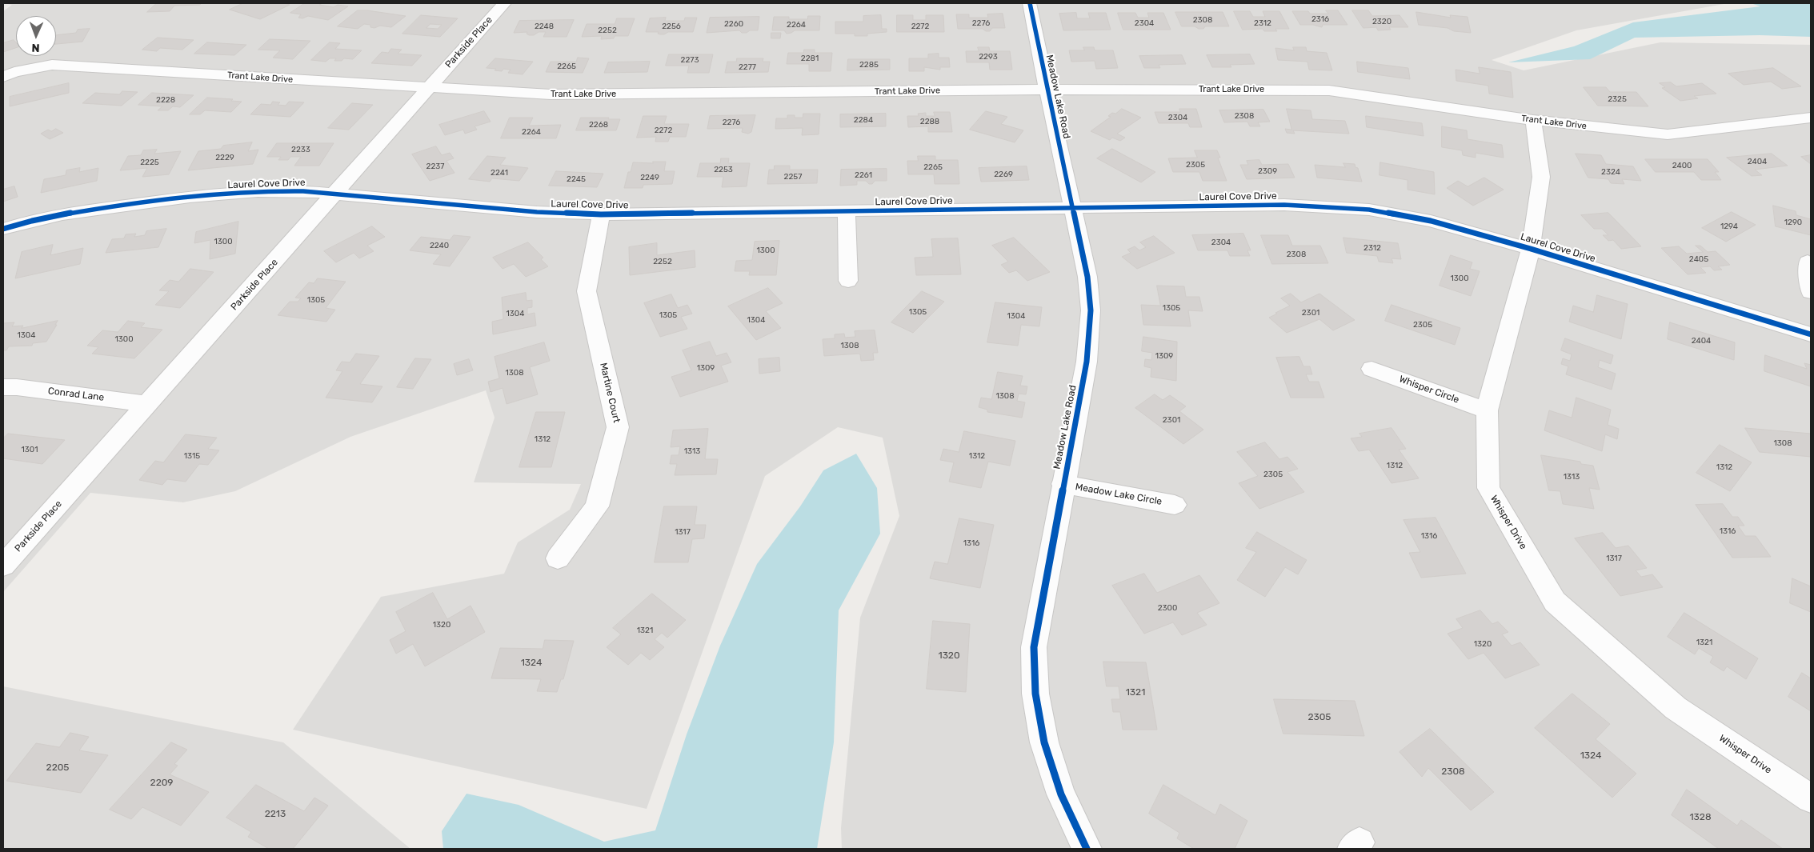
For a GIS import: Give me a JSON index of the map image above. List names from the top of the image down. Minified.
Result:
{"streets":{"street":["Parkside Place","Trant Lake Drive","Meadow Lake Road","Laurel Cove Drive","Whisper Circle","Martine Court","Conrad Lane","Meadow Lake Circle","Whisper Drive"]},"crossings":[["Parkside Place","Trant Lake Drive"],["Parkside Place","Laurel Cove Drive"],["Parkside Place","Conrad Lane"],["Trant Lake Drive","Meadow Lake Road"],["Trant Lake Drive","Whisper Drive"],["Meadow Lake Road","Laurel Cove Drive"],["Meadow Lake Road","Meadow Lake Circle"],["Laurel Cove Drive","Martine Court"],["Laurel Cove Drive","Whisper Drive"],["Whisper Circle","Whisper Drive"]],"house_numbers":["2316","2308","2320","2276","2304","2312","2260","2264","2248","2256","2272","2252","2293","2281","2273","2285","2265","2277","2325","2228","2308","2304","2284","2288","2276","2268","2272","2264","2233","2229","2404","2225","2305","2400","2237","2265","2253","2309","2324","2241","2269","2261","2257","2249","2245","1290","1294","1300","2304","2240","2312","1300","2308","2405","2252","1300","1305","1305","1305","2301","1304","1305","1304","1304","2305","1304","1300","2404","1308","1309","1309","1308","1308","2301","1312","1308","1301","1313","1315","1312","1312","1312","2305","1313","1316","1317","1316","1316","1317","2300","1320","1321","1321","1320","1320","1324","1321","2305","1324","2205","2308","2209","2213","1328"],"north":"bottom"}
